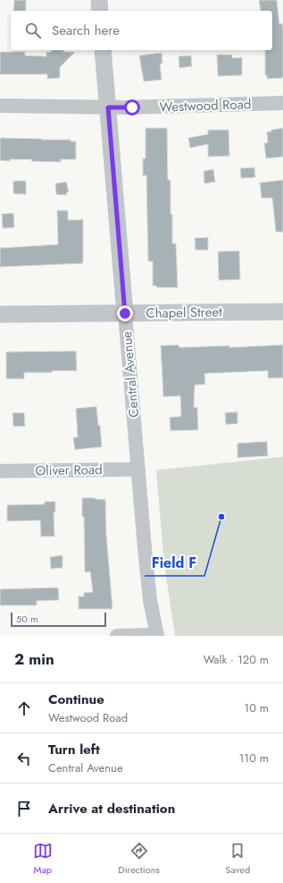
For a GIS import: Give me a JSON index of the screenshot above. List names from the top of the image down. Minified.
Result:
{"streets":{"street":["Westwood Road","Chapel Street","Central Avenue","Oliver Road"]},"crossings":[["Westwood Road","Central Avenue"],["Chapel Street","Central Avenue"],["Central Avenue","Oliver Road"]],"places":["Field F"],"scale_bar":"50 m","page":{"search":"Search here","scale":"50 m","heading":["2 min","Walk · 120 m"],"list":[["Continue","Westwood Road","10 m"],["Turn left","Central Avenue","110 m"],"Arrive at destination"],"nav":["Map","Directions","Saved"]}}
